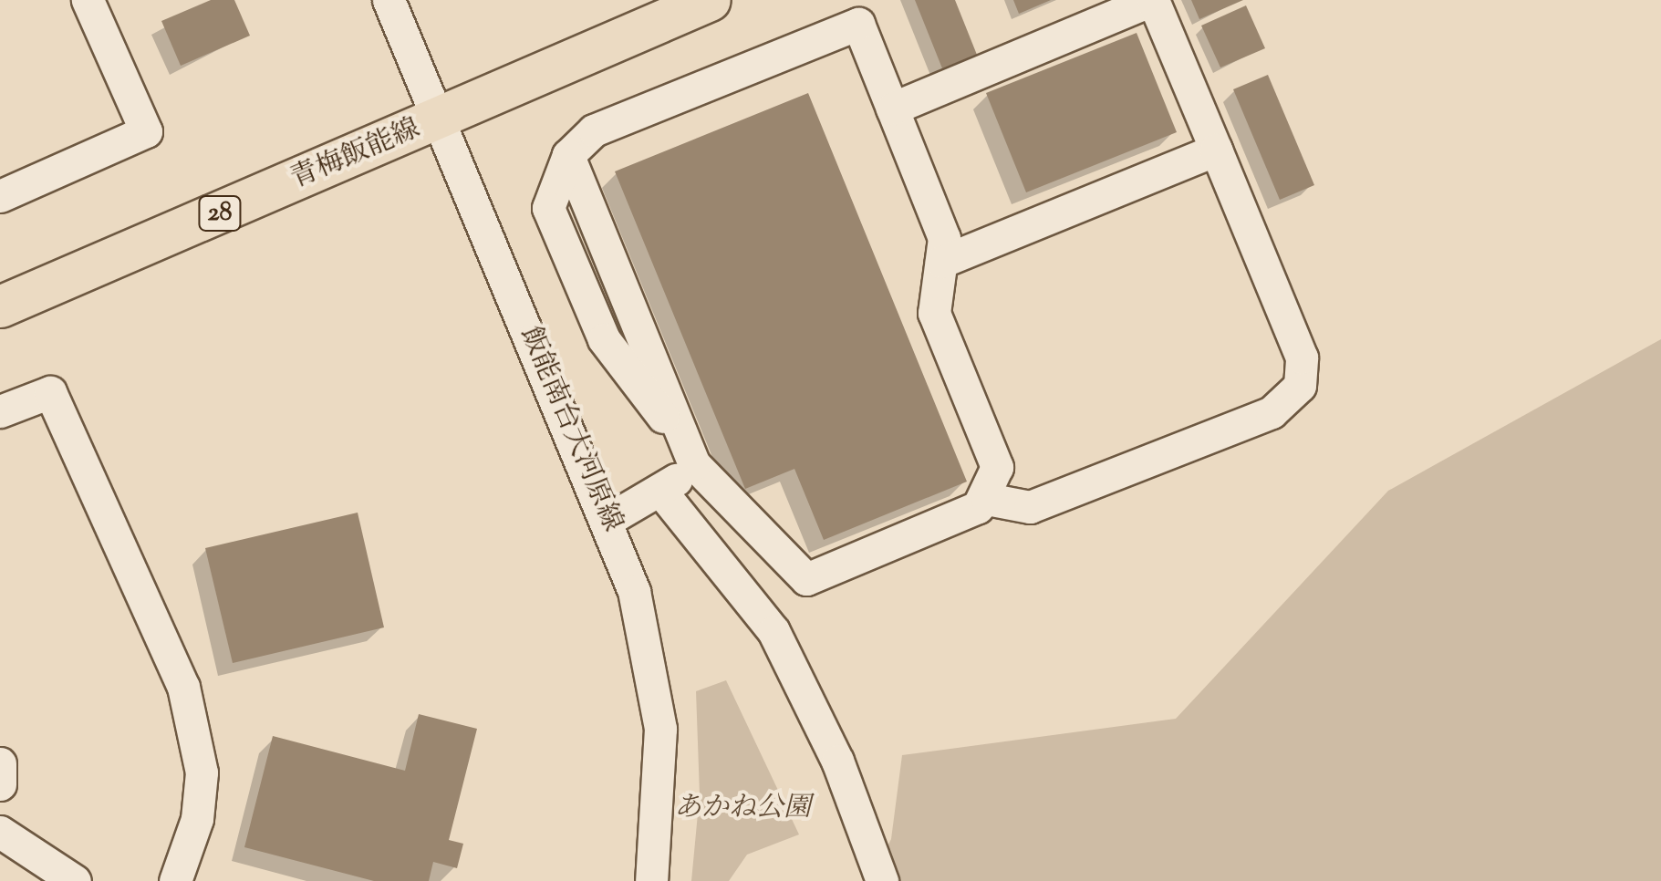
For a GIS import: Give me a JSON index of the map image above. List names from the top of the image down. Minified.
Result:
{"streets":{"main road":["青梅飯能線","28"],"street":["飯能南台大河原線"]},"crossings":[["青梅飯能線","飯能南台大河原線"]],"parks":["あかね公園"]}
